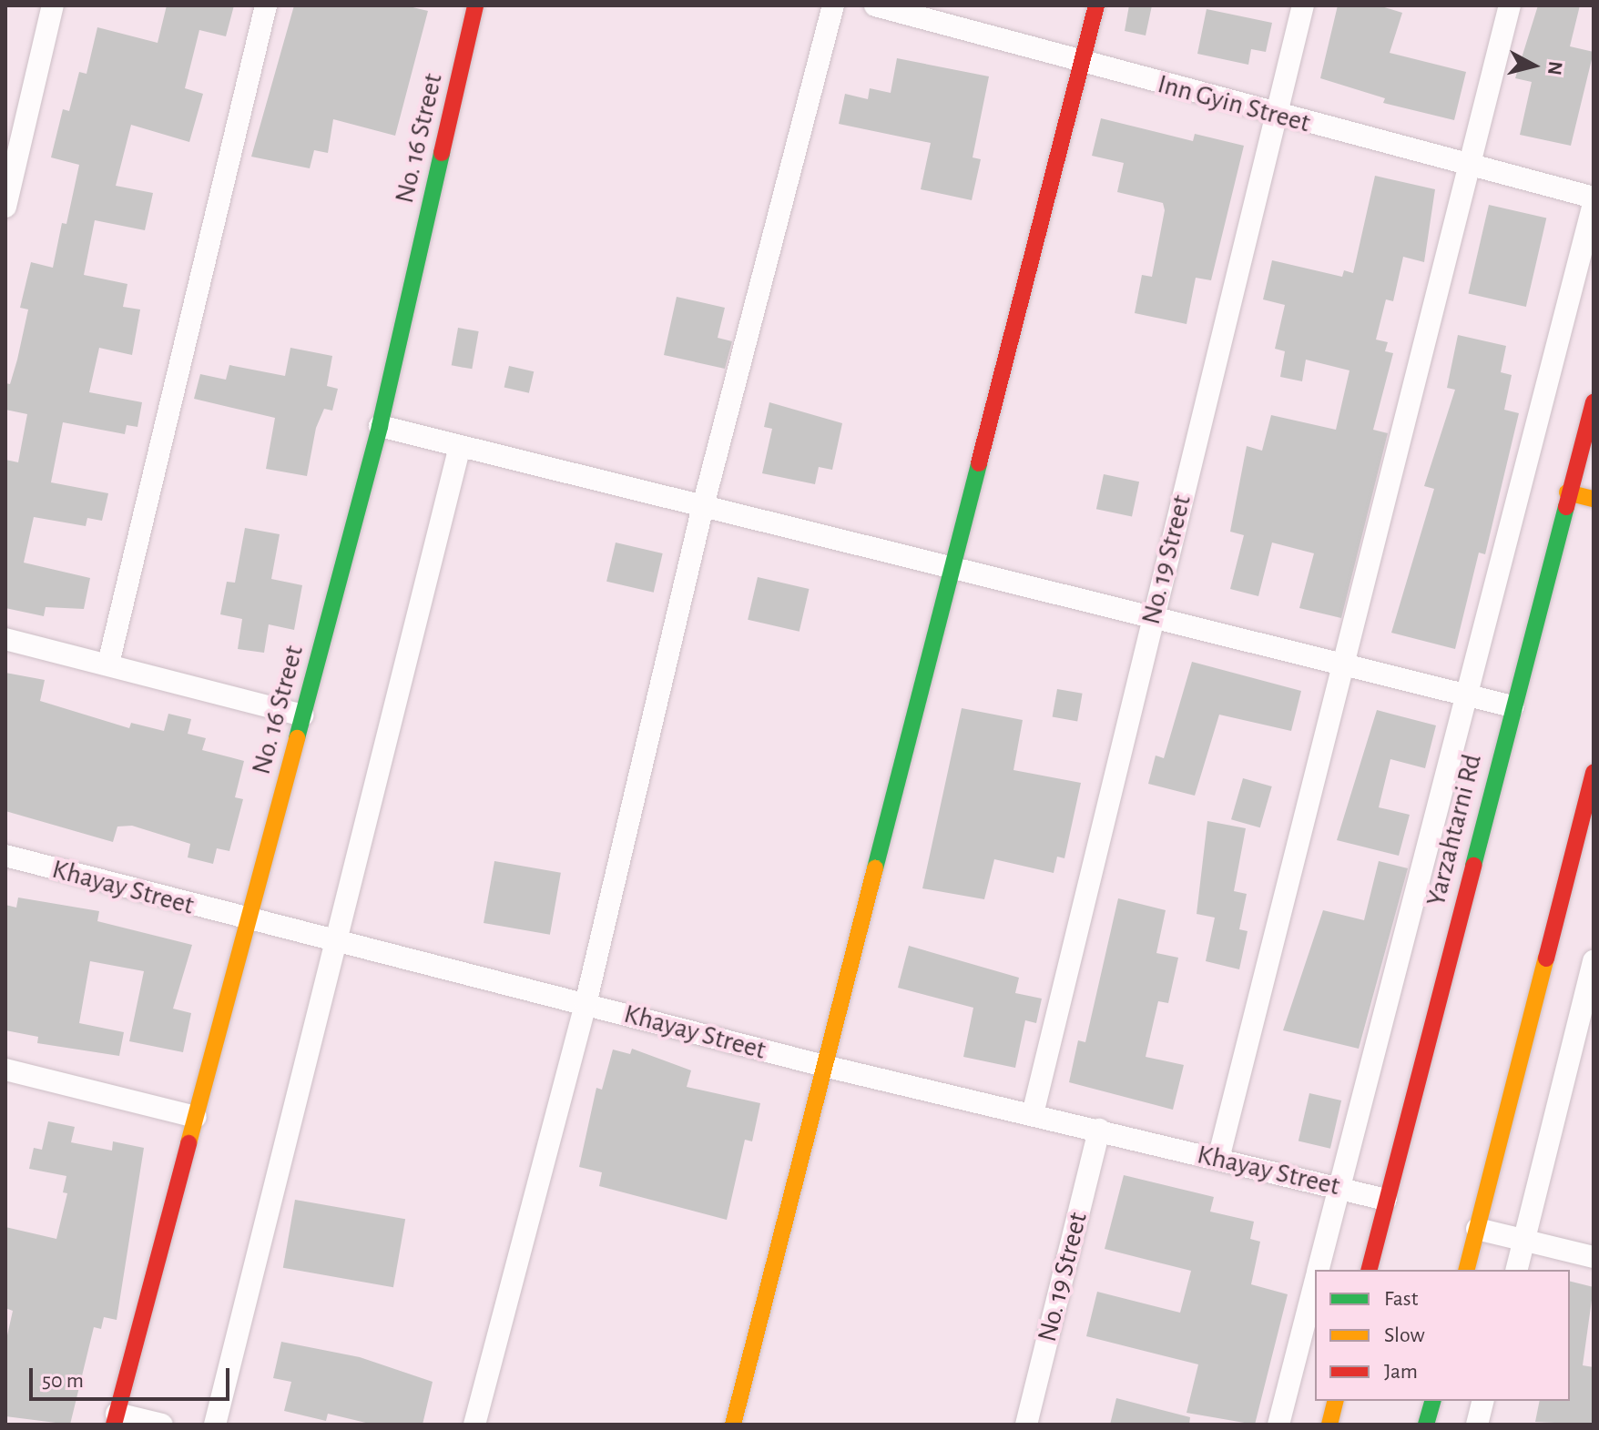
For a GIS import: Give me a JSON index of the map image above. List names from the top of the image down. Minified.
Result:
{"streets":{"main road":["No. 16 Street","Yarzahtarni Rd"],"street":["Inn Gyin Street","No. 19 Street","Khayay Street"]},"crossings":[["Inn Gyin Street","No. 19 Street"],["No. 16 Street","Khayay Street"],["No. 19 Street","Khayay Street"],["Yarzahtarni Rd","Khayay Street"]],"legend":["Fast","Slow","Jam"],"scale_bar":"50 m","north":"right"}
